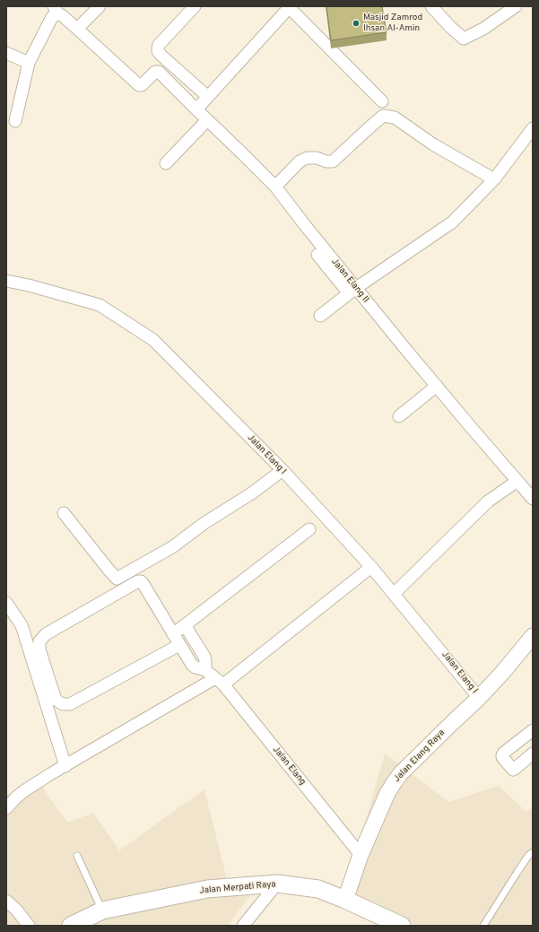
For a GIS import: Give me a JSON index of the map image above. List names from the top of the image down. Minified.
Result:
{"streets":{"main road":["Jalan Merpati Raya"],"street":["Jalan Elang II","Jalan Elang I","Jalan Elang Raya","Jalan Elang"]},"crossings":[["Jalan Elang I","Jalan Elang Raya"],["Jalan Elang Raya","Jalan Elang"],["Jalan Elang Raya","Jalan Merpati Raya"]],"places":["Masjid Zamrod Ihsan Al-Amin"]}
